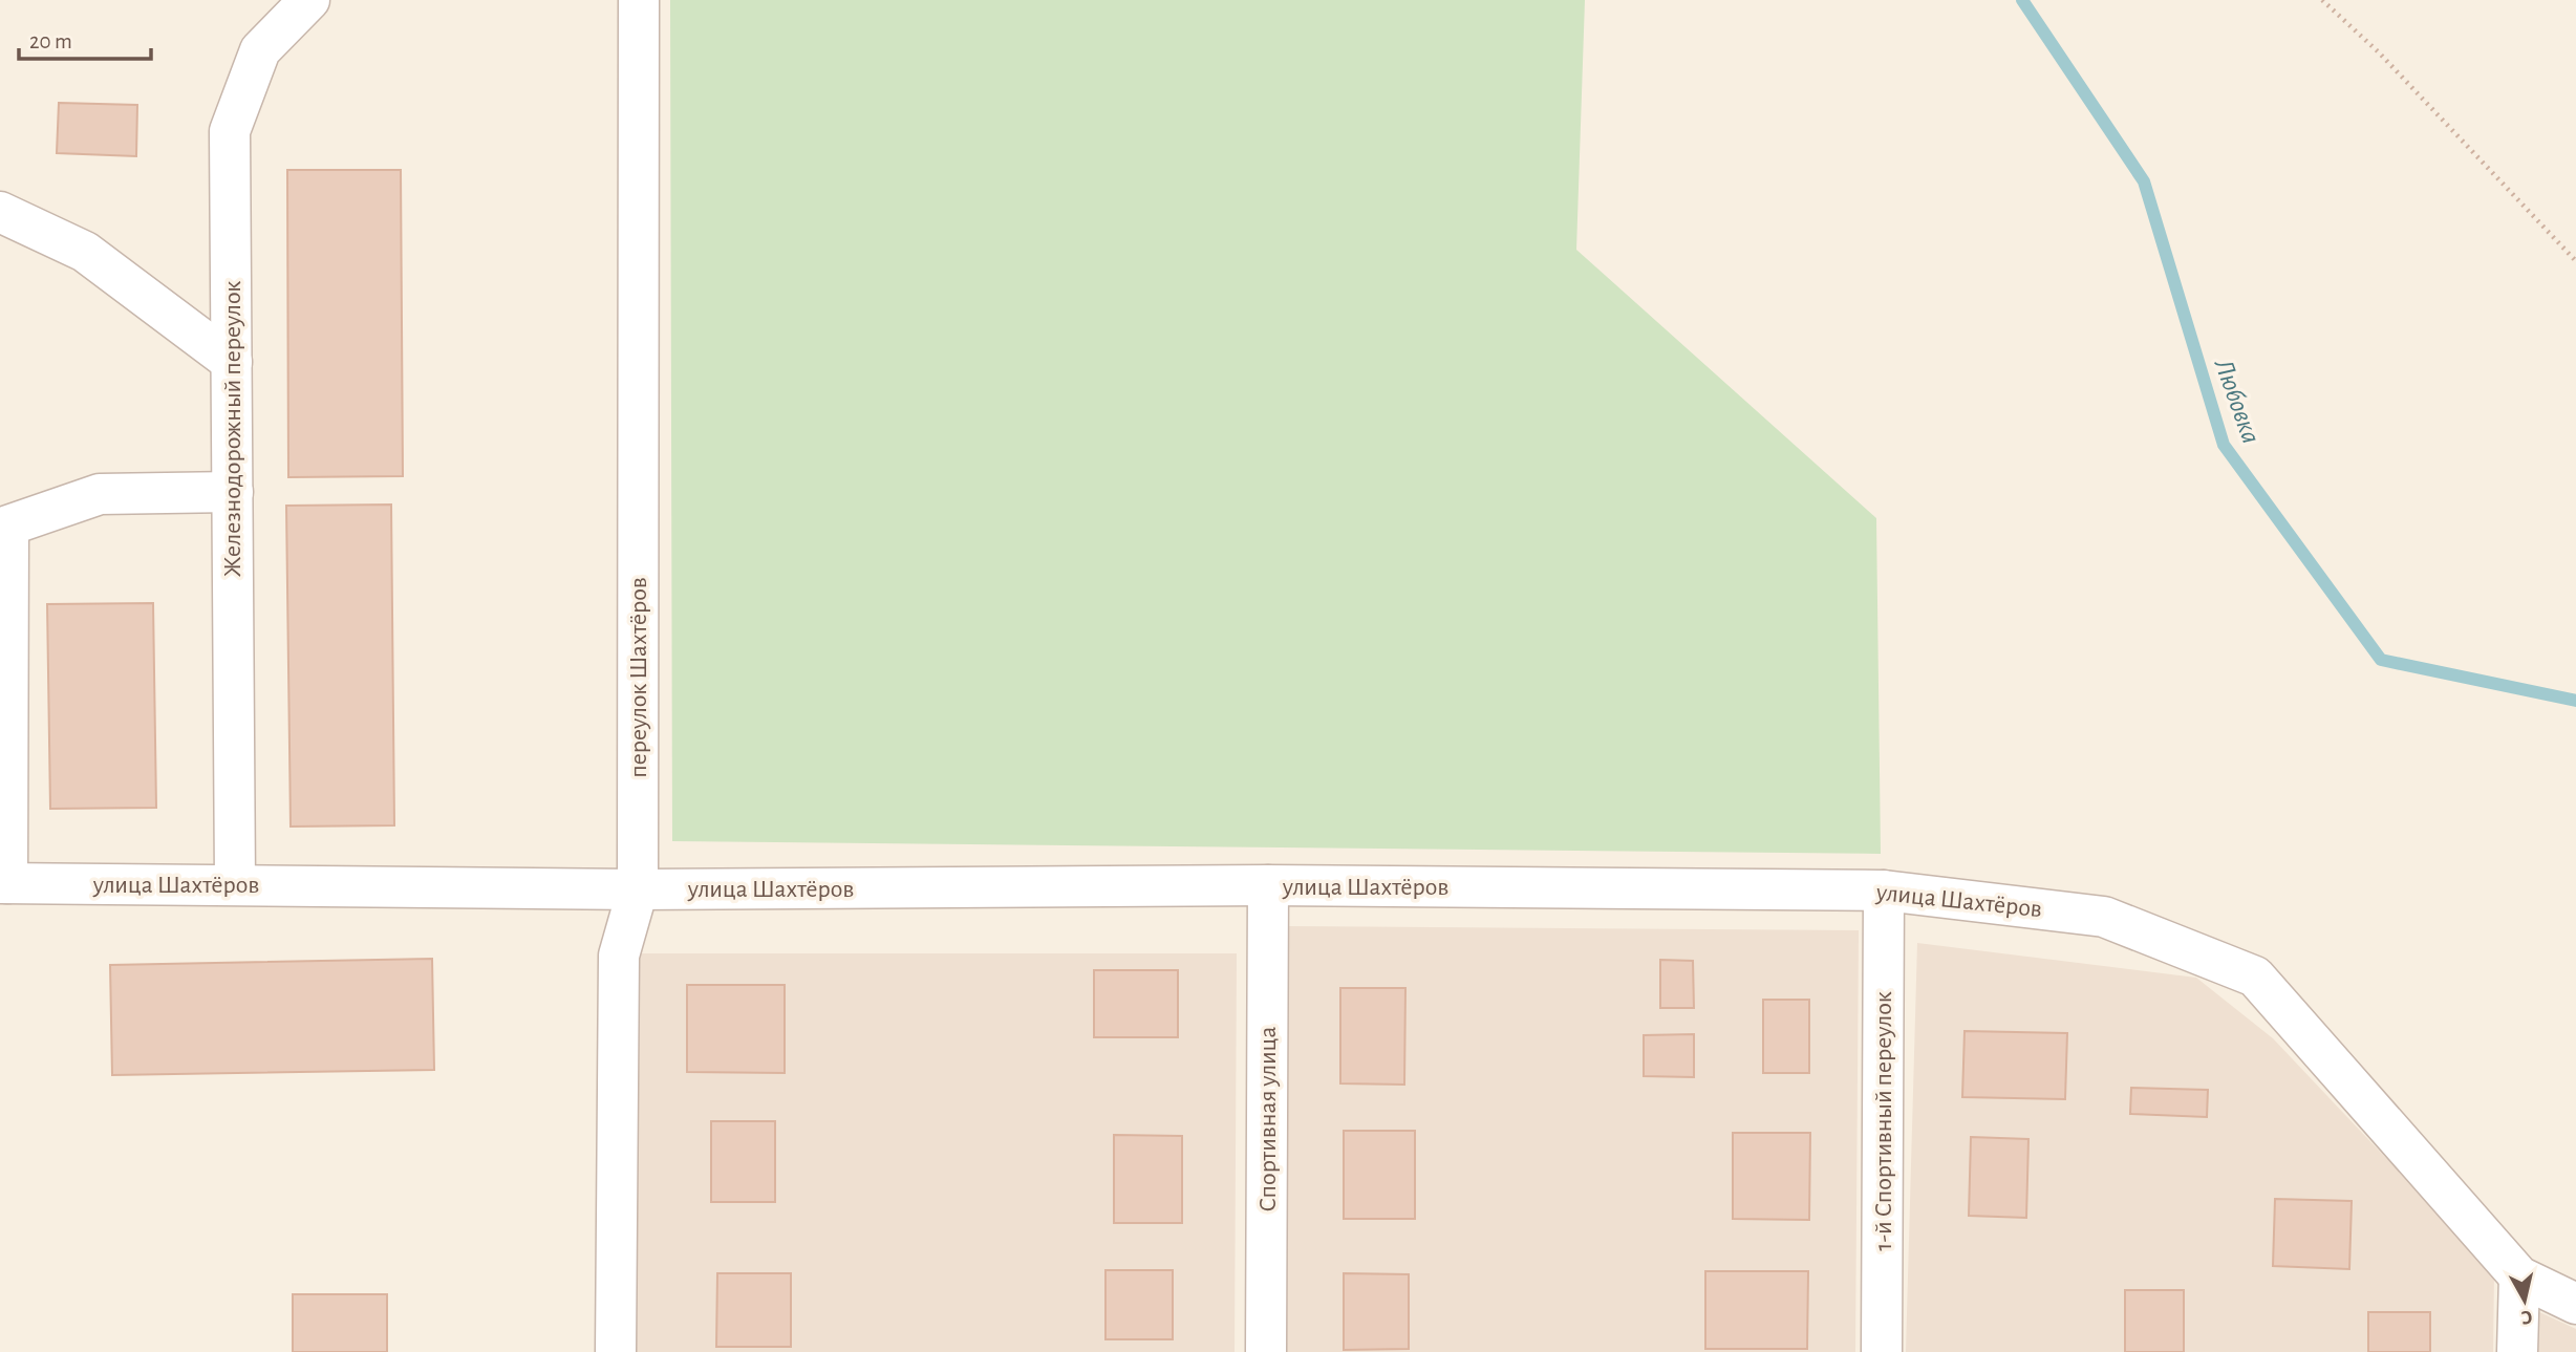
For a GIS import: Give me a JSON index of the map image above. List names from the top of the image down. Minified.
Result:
{"streets":{"street":["Железнодорожный переулок","переулок Шахтёров","улица Шахтёров","Спортивная улица","1-й Спортивный переулок"]},"crossings":[["Железнодорожный переулок","улица Шахтёров"],["переулок Шахтёров","улица Шахтёров"],["улица Шахтёров","Спортивная улица"],["улица Шахтёров","1-й Спортивный переулок"]],"water":["Любовка"],"scale_bar":"20 m","north":"bottom"}
